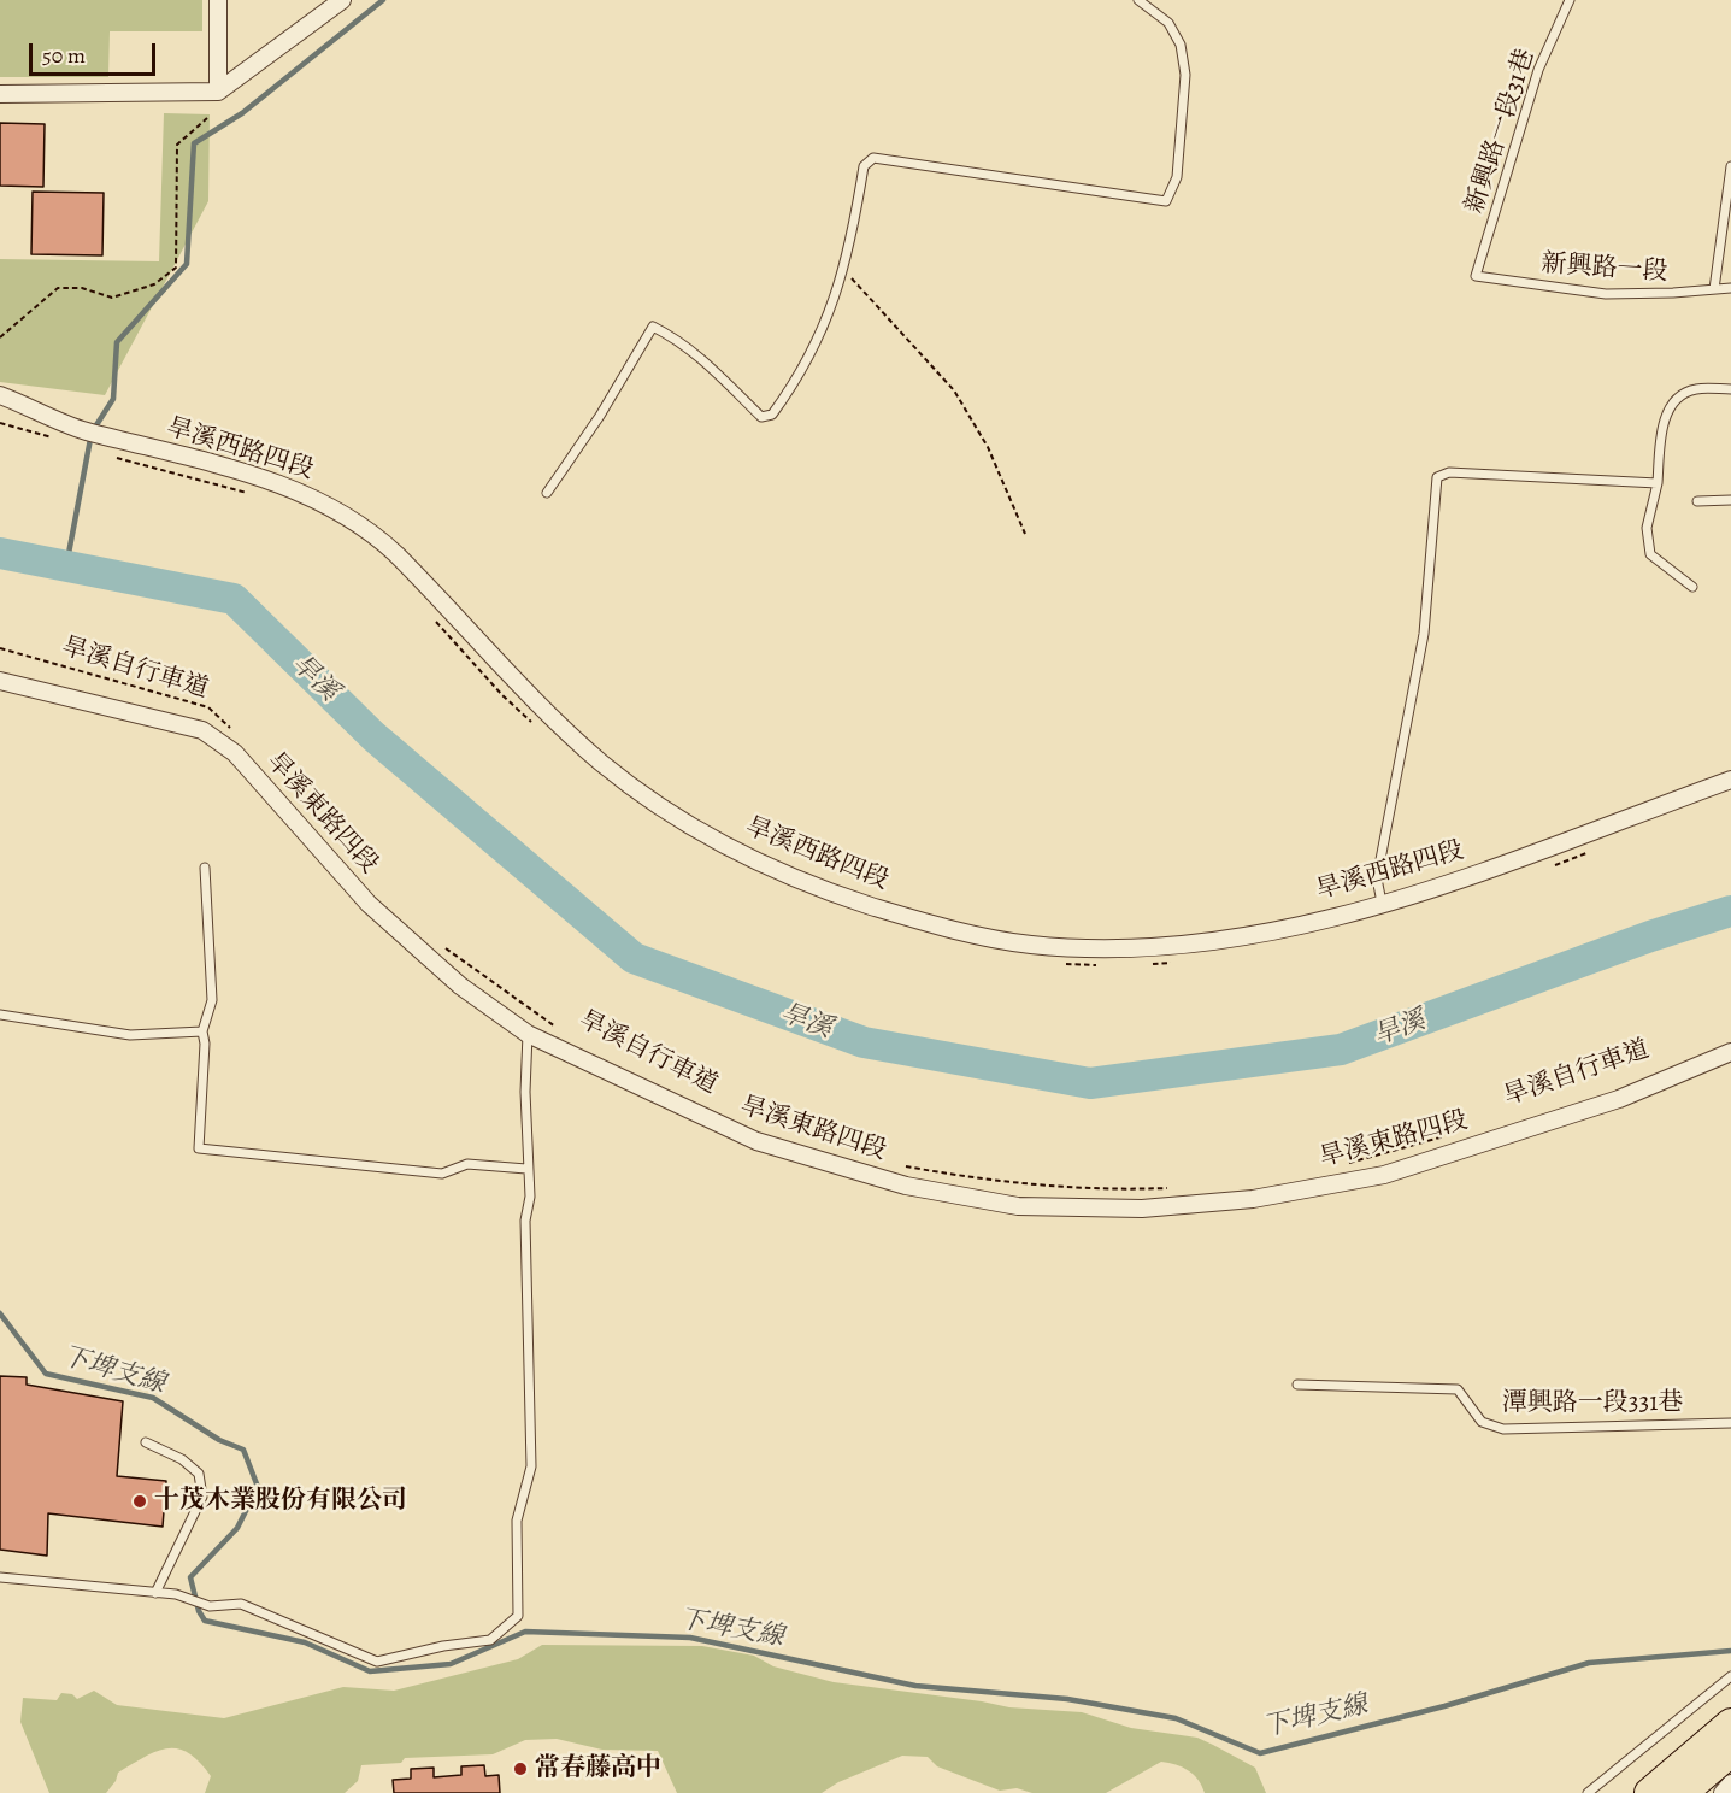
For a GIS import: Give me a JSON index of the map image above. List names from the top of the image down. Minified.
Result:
{"streets":{"street":["旱溪西路四段","旱溪東路四段"],"lane":["新興路一段31巷","新興路一段","潭興路一段331巷"],"path":["旱溪自行車道"]},"crossings":[["新興路一段31巷","新興路一段"]],"water":["旱溪","下埤支線"],"places":["十茂木業股份有限公司","常春藤高中"],"scale_bar":"50 m"}
